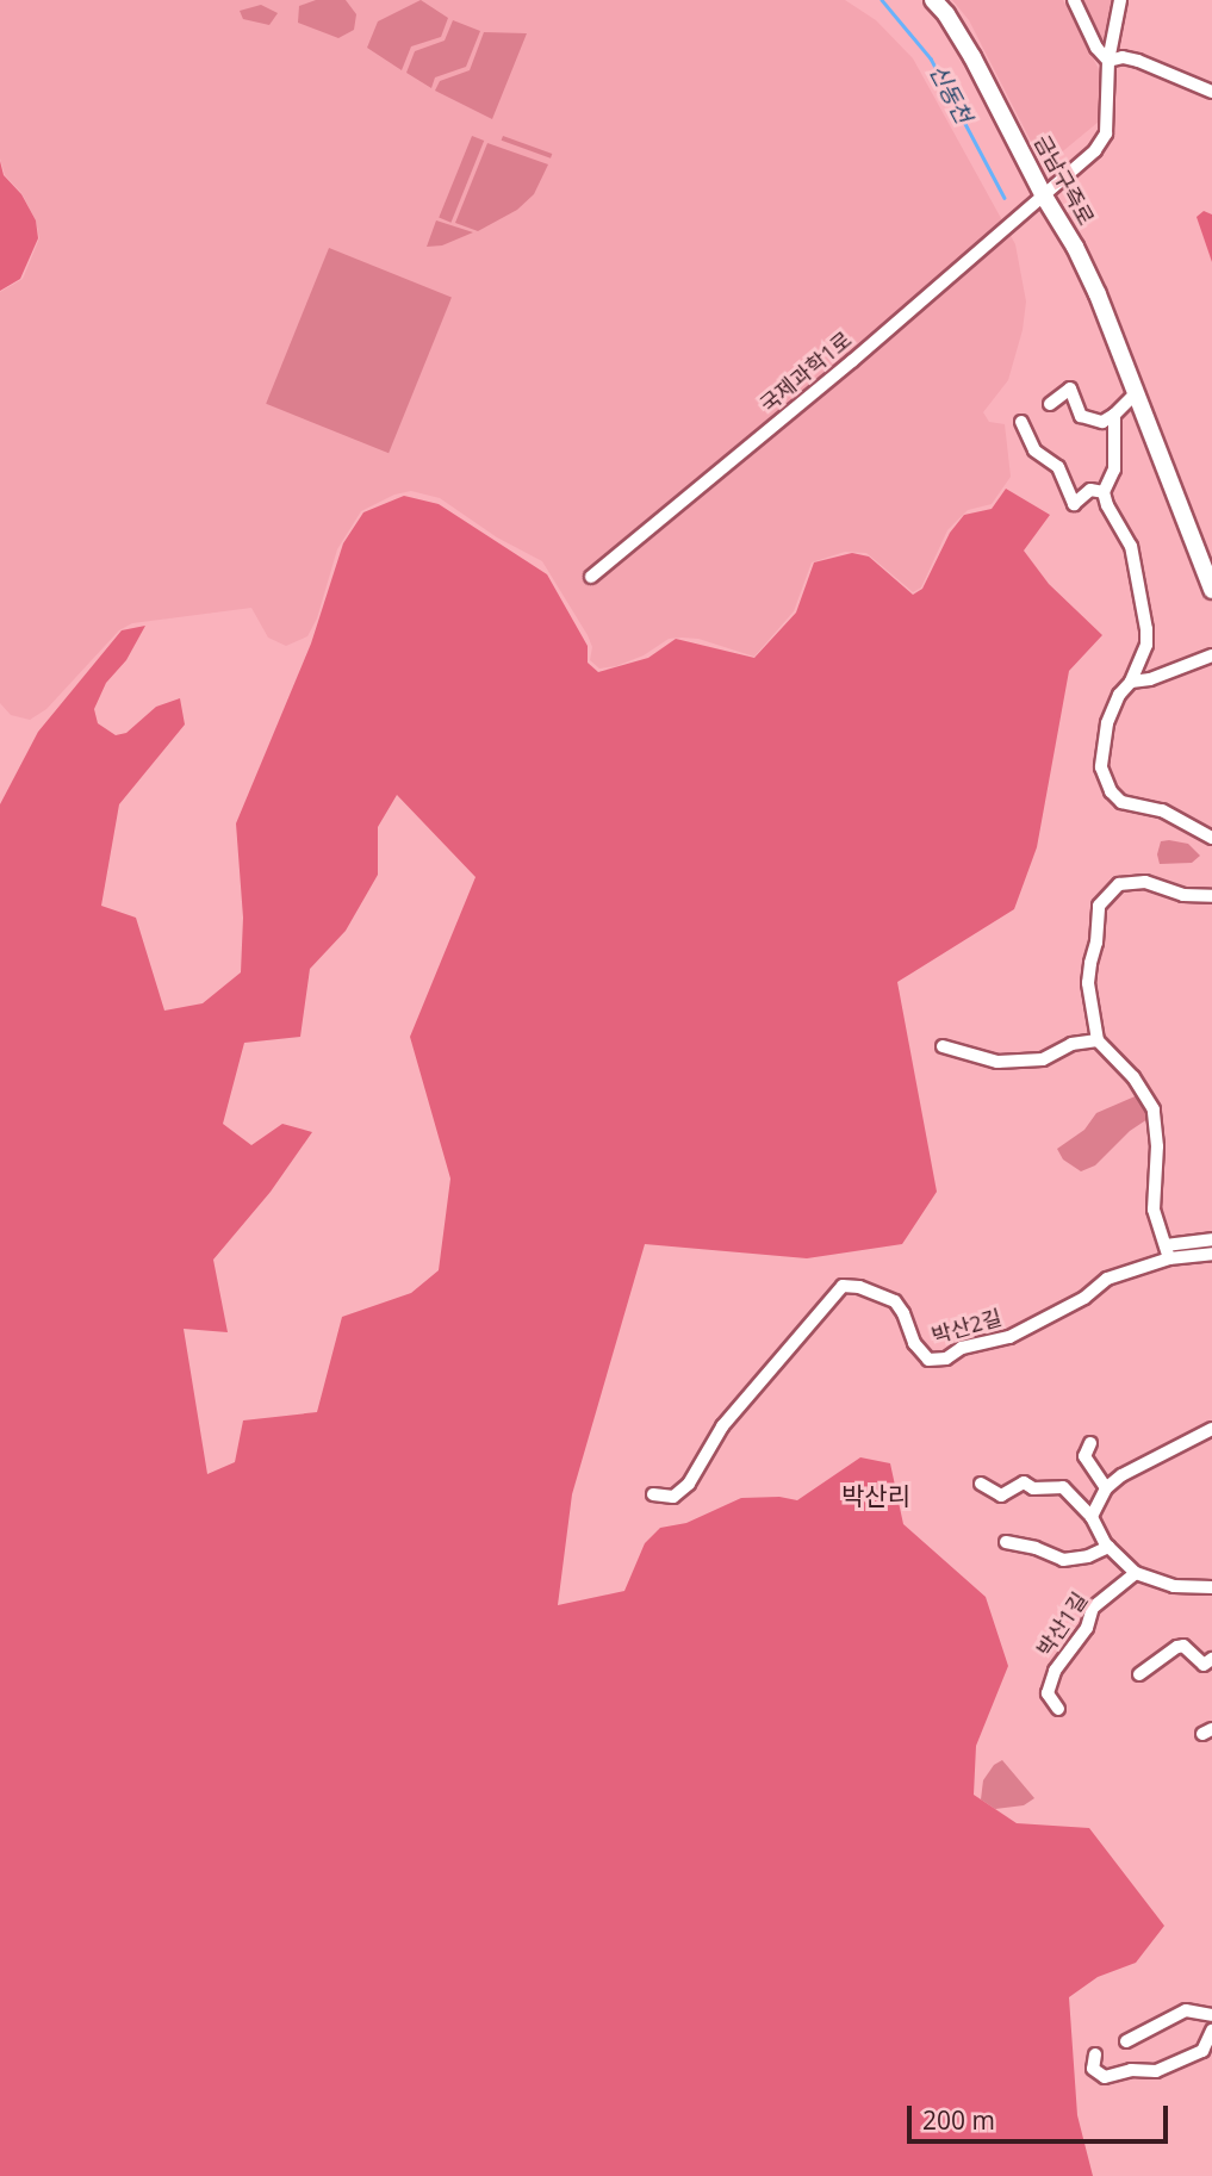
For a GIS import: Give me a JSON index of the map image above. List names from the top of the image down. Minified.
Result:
{"streets":{"main road":["금남구즉로"],"street":["국제과학1로","박산2길","박산1길"]},"crossings":[["금남구즉로","국제과학1로"]],"districts":["박산리"],"water":["신동천"],"scale_bar":"200 m"}
